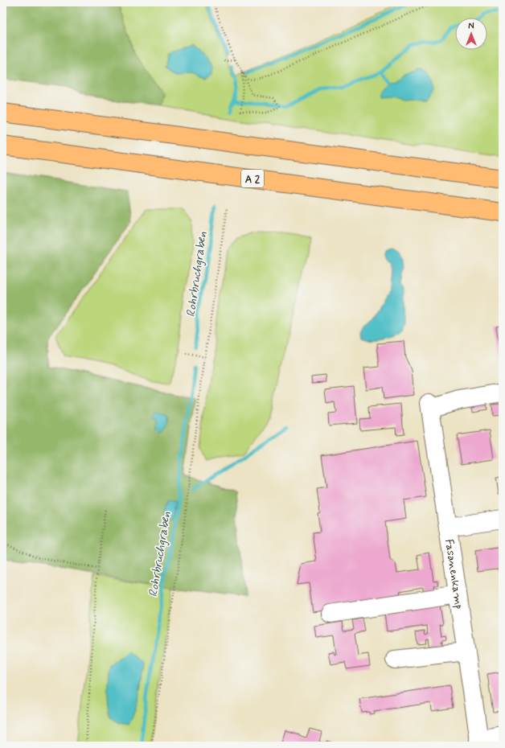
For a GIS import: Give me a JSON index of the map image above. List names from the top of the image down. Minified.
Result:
{"streets":{"highway":["A 2"],"street":["Fasanenkamp"]},"water":["Rohrbruchgraben"],"north":"top"}
